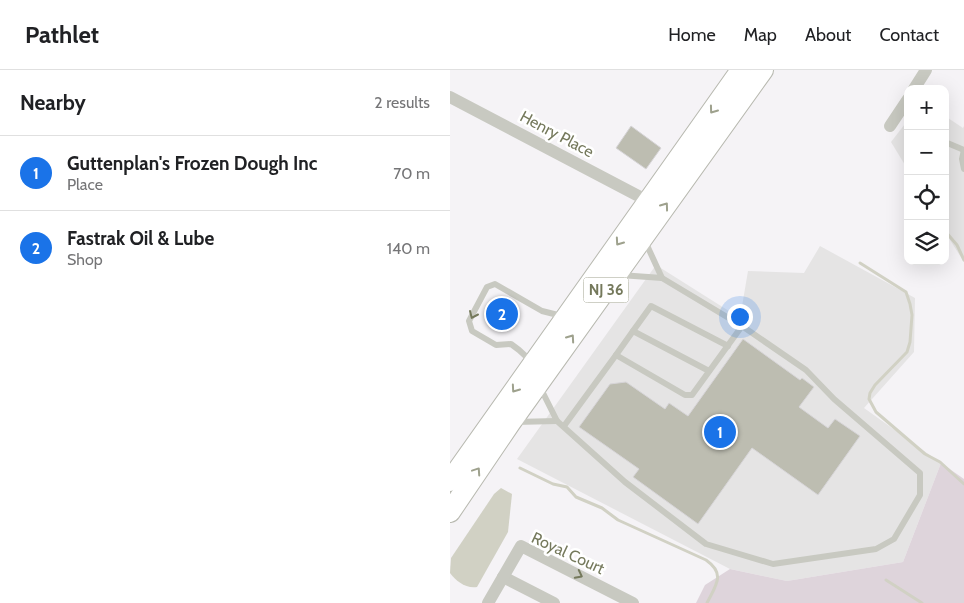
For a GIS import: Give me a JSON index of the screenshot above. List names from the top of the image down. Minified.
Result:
{"streets":{"highway":["NJ 36"],"street":["Henry Place","Royal Court"]},"crossings":[["Henry Place","NJ 36"]],"page":{"header":"Pathlet","nav":["Home","Map","About","Contact"],"heading":["Nearby","2 results"],"map_buttons":["+","−"],"list":[{"mark":"1","name":"Guttenplan's Frozen Dough Inc","note":"Place","value":"70 m"},{"mark":"2","name":"Fastrak Oil & Lube","note":"Shop","value":"140 m"}],"pins":["2","1"]}}
